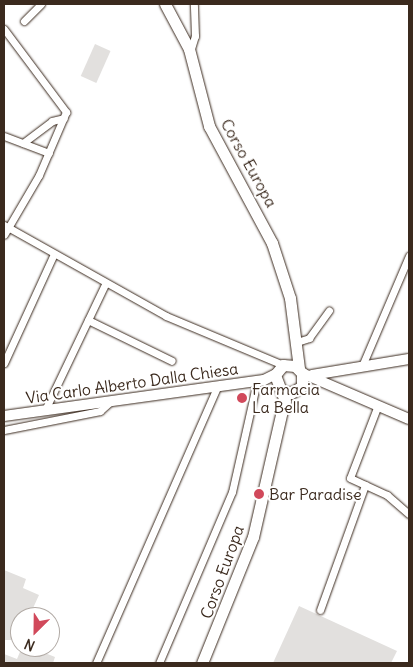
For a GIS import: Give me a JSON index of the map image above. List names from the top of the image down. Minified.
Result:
{"streets":{"main road":["Corso Europa"],"street":["Via Carlo Alberto Dalla Chiesa"]},"crossings":[["Corso Europa","Via Carlo Alberto Dalla Chiesa"]],"places":["Farmacia La Bella","Bar Paradise"],"north":"bottom left"}
